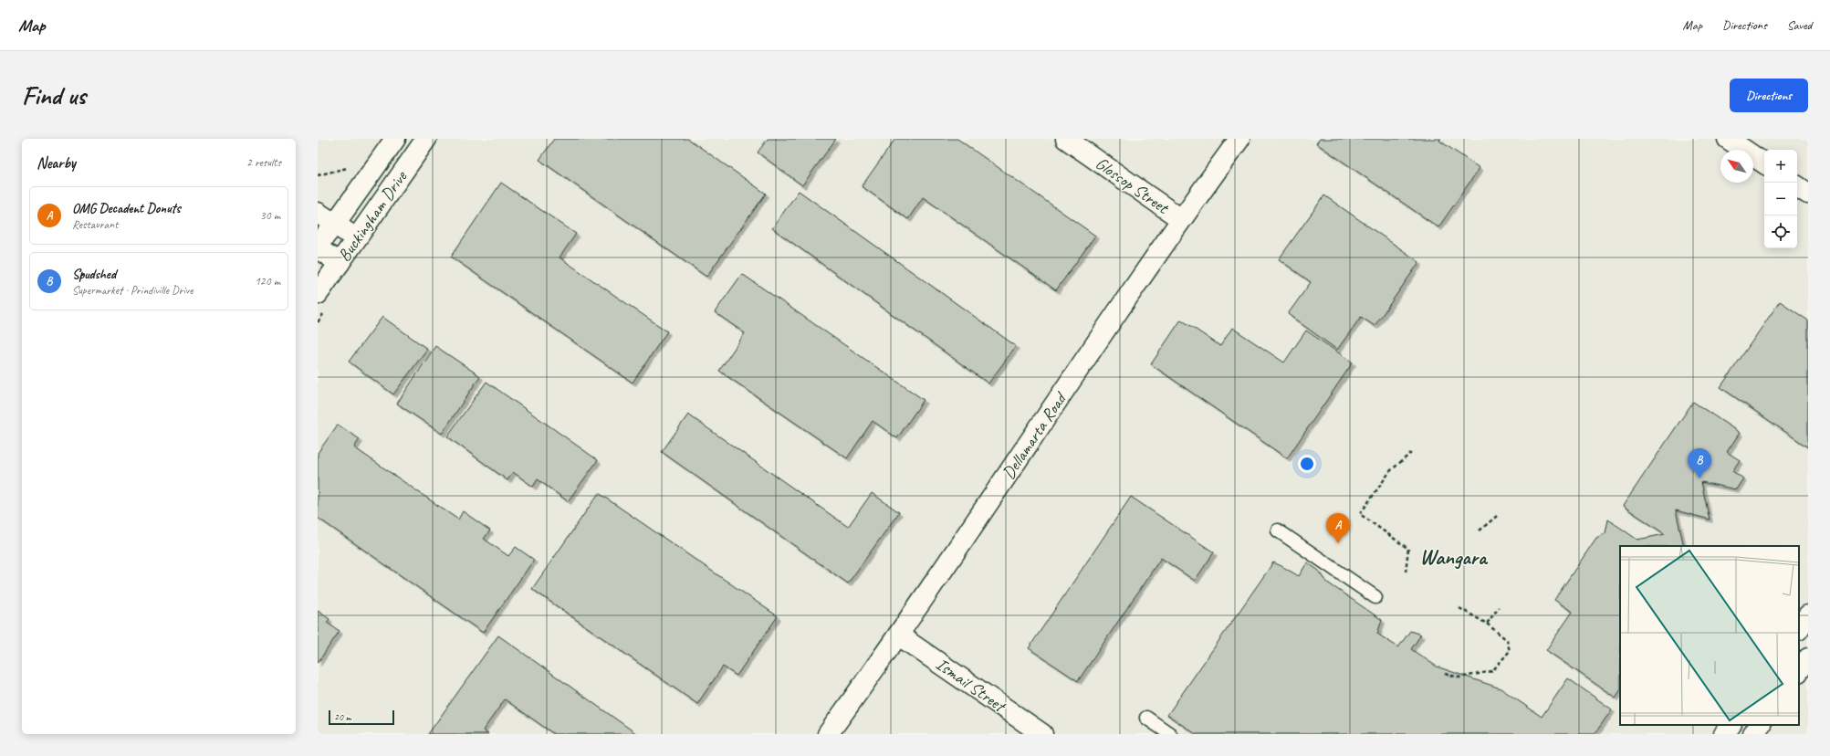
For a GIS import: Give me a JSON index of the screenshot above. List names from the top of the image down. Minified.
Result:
{"streets":{"street":["Glossop Street","Buckingham Drive","Dellamarta Road","Ismail Street"]},"crossings":[["Glossop Street","Dellamarta Road"],["Dellamarta Road","Ismail Street"]],"districts":["Wangara"],"scale_bar":"20 m","north":"top left","page":{"header":"Map","nav":["Map","Directions","Saved"],"buttons":"Directions","title":"Find us","heading":["Nearby","2 results"],"map_buttons":["+","−"],"list":[{"mark":"A","name":"OMG Decadent Donuts","note":"Restaurant","value":"30 m"},{"mark":"B","name":"Spudshed","note":"Supermarket · Prindiville Drive","value":"120 m"}],"pins":["B","A"],"scale":"20 m"}}
